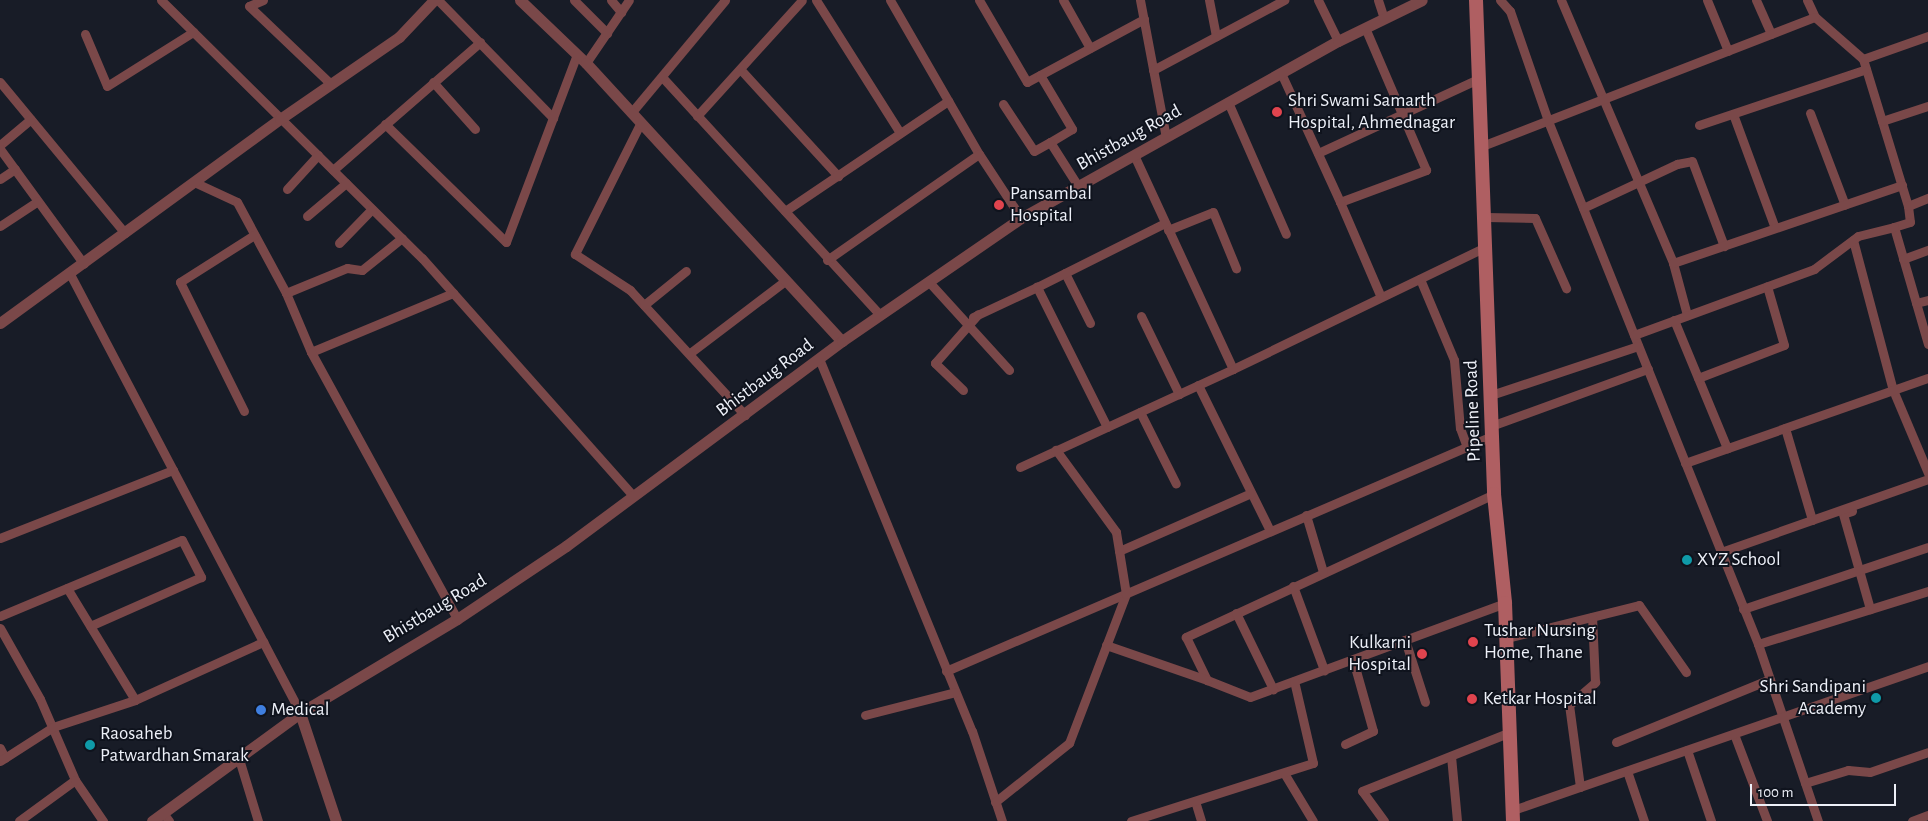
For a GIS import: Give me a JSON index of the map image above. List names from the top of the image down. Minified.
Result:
{"streets":{"main road":["Pipeline Road"],"street":["Bhistbaug Road"]},"places":["Shri Swami Samarth Hospital, Ahmednagar","Pansambal Hospital","XYZ School","Tushar Nursing Home, Thane","Kulkarni Hospital","Shri Sandipani Academy","Ketkar Hospital","Medical","Raosaheb Patwardhan Smarak"],"scale_bar":"100 m"}
